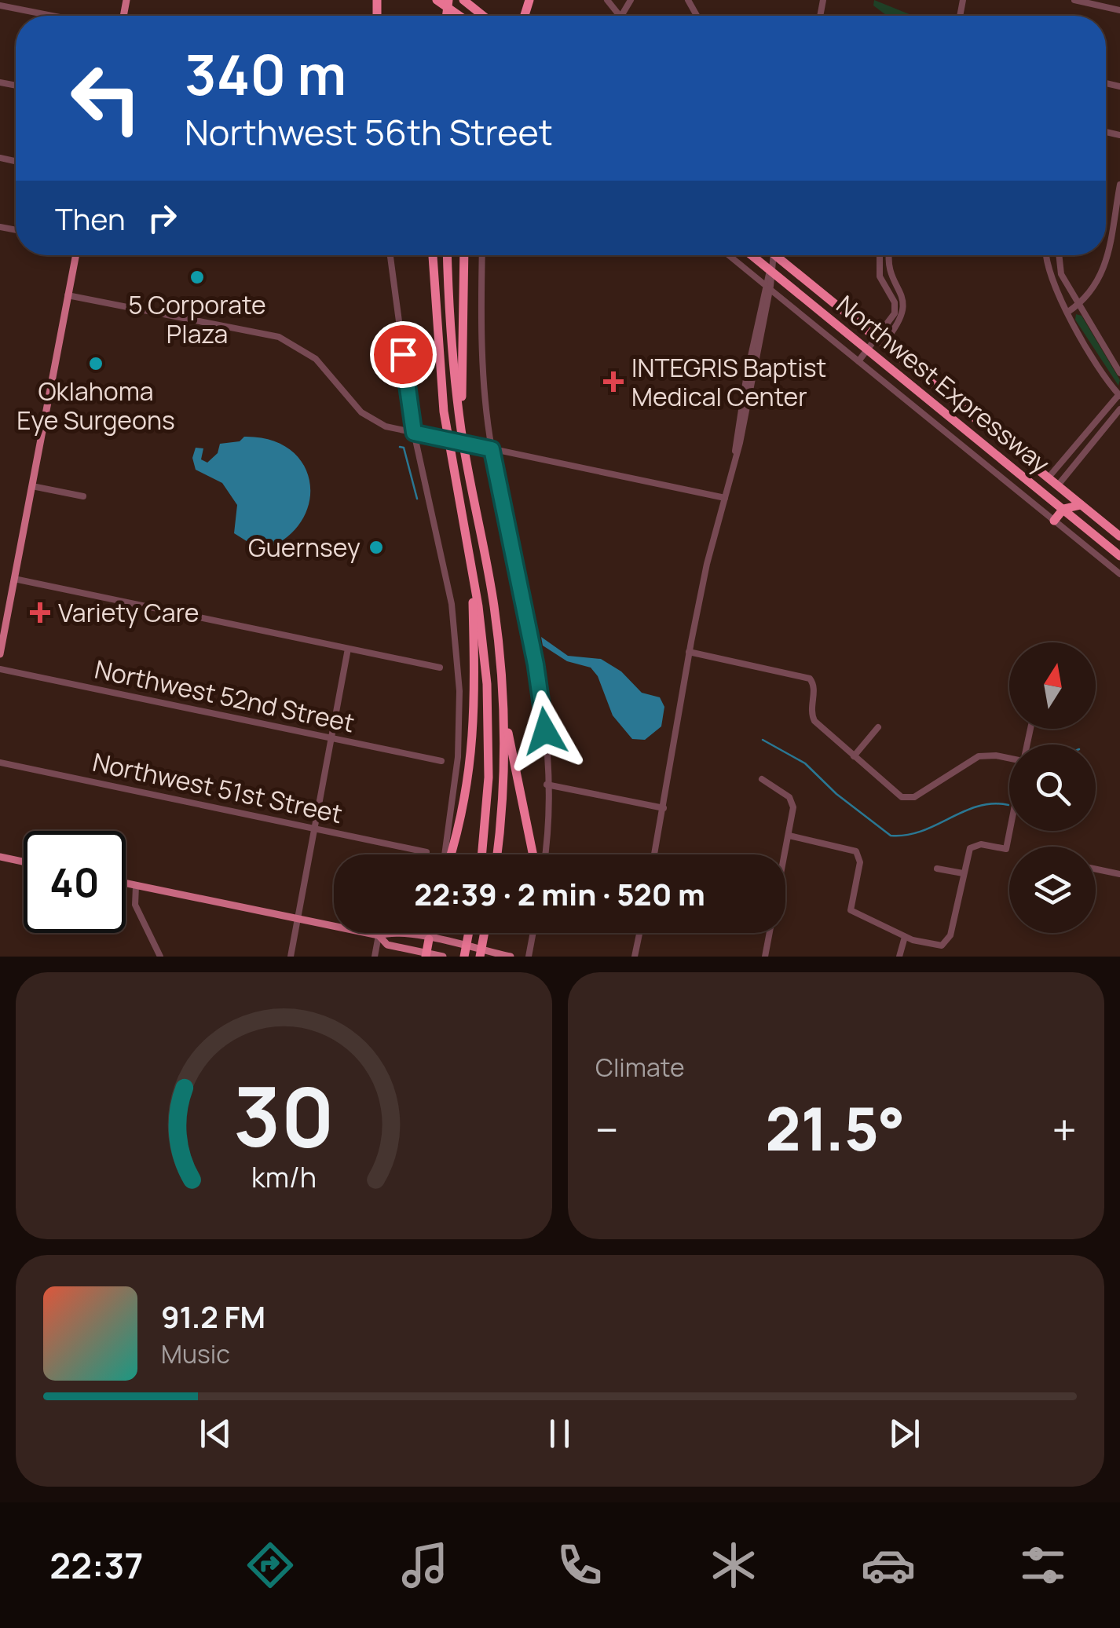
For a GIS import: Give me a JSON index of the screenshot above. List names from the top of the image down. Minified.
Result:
{"streets":{"highway":["Northwest Expressway"],"street":["Northwest 52nd Street","Northwest 51st Street"]},"places":{"other":["5 Corporate Plaza","Oklahoma Eye Surgeons","Guernsey"],"health":["INTEGRIS Baptist Medical Center","Variety Care"]},"north":"top","page":{"turn":["340 m","Northwest 56th Street"],"then":"Then","limit":"40","trip":"22:39 · 2 min · 520 m","tile":"Climate","heat":["−","21.5°","+"],"song":["91.2 FM","Music"],"tabs":"22:37","gauge":["30","km/h"]}}
